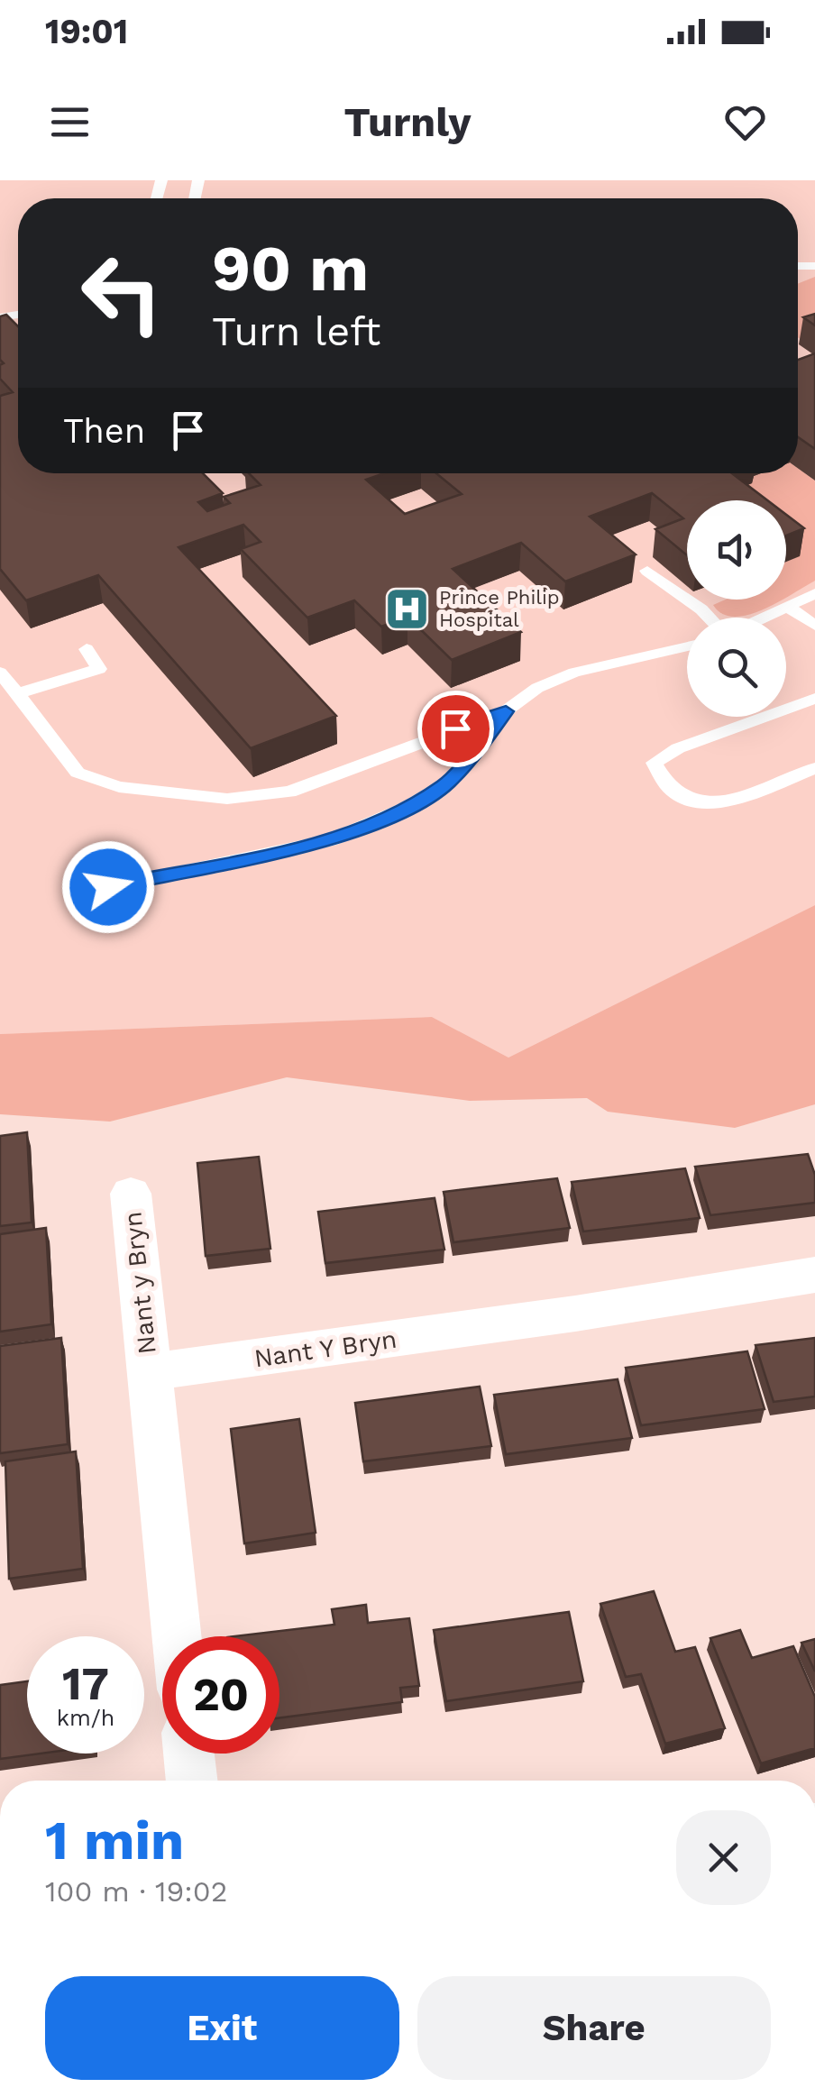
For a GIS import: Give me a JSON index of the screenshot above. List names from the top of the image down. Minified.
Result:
{"streets":{"street":["Nant y Bryn","Nant Y Bryn"]},"crossings":[["Nant y Bryn","Nant Y Bryn"]],"places":{"hospital":["Prince Philip Hospital"]},"page":{"status":"19:01","header":"Turnly","turn":["90 m","Turn left"],"then":"Then","speed":"17 km/h","limit":"20","heading":["1 min","100 m · 19:02"],"buttons":["Exit","Share"]}}
